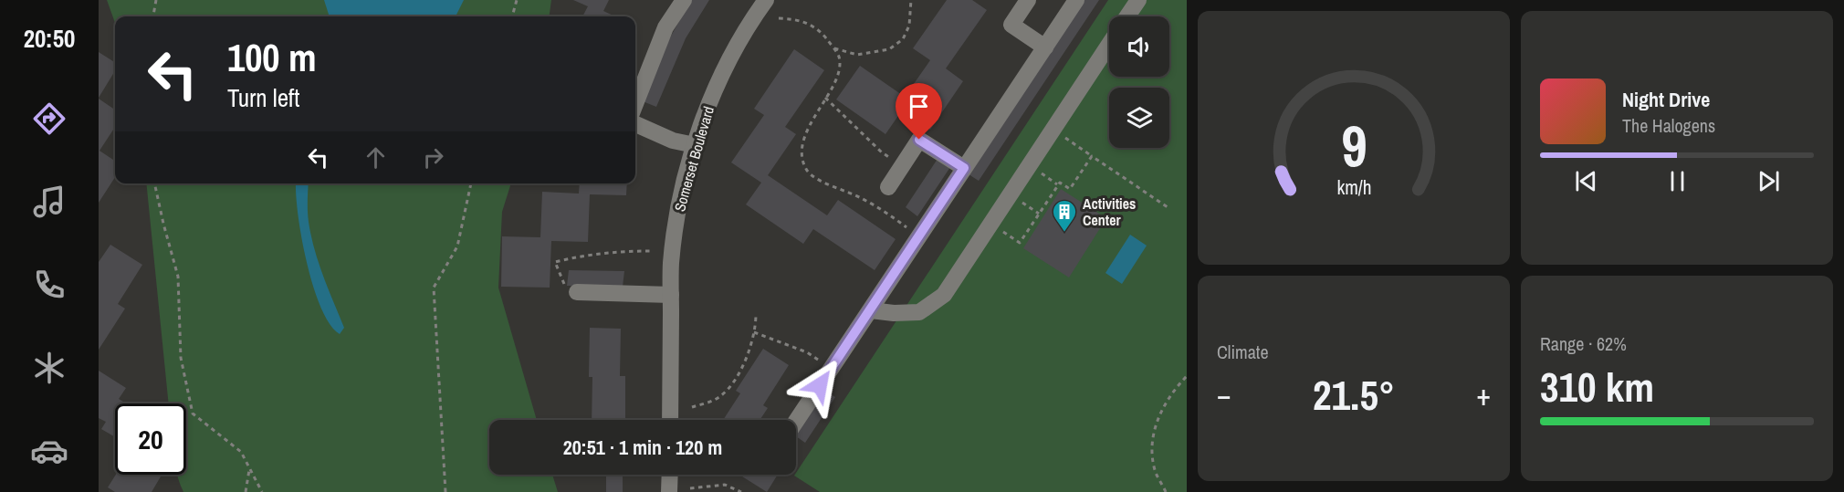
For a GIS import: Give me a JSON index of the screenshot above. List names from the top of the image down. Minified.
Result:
{"streets":{"street":["Somerset Boulevard"]},"places":{"building":["Activities Center"]},"page":{"tabs":"20:50","turn":["100 m","Turn left"],"song":["Night Drive","The Halogens"],"tile":["Climate",["Range · 62%","310 km"]],"heat":["−","21.5°","+"],"limit":"20","trip":"20:51 · 1 min · 120 m","gauge":["9","km/h"]}}
